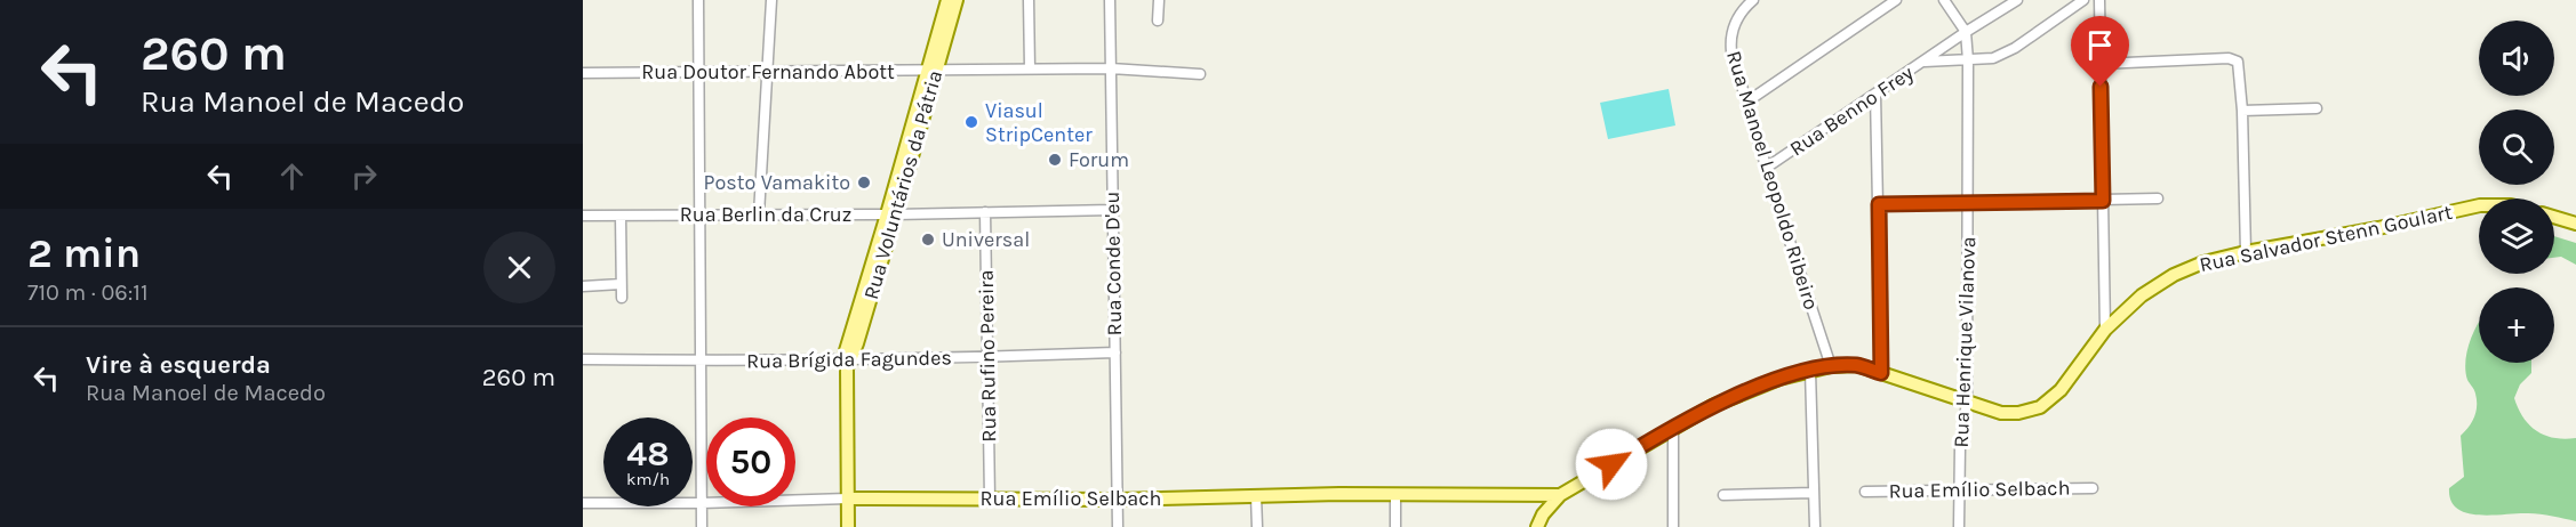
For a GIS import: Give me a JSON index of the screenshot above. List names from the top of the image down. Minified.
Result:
{"streets":{"main road":["Rua Voluntários da Pátria","Rua Salvador Stenn Goulart","Rua Emílio Selbach"],"street":["Rua Doutor Fernando Abott","Rua Benno Frey","Rua Manoel Leopoldo Ribeiro","Rua Berlin da Cruz","Rua Conde D'eu","Rua Henrique Vilanova","Rua Rufino Pereira","Rua Brígida Fagundes"]},"crossings":[["Rua Doutor Fernando Abott","Rua Voluntários da Pátria"],["Rua Doutor Fernando Abott","Rua Conde D'eu"],["Rua Benno Frey","Rua Manoel Leopoldo Ribeiro"],["Rua Benno Frey","Rua Henrique Vilanova"],["Rua Manoel Leopoldo Ribeiro","Rua Salvador Stenn Goulart"],["Rua Voluntários da Pátria","Rua Berlin da Cruz"],["Rua Voluntários da Pátria","Rua Brígida Fagundes"],["Rua Voluntários da Pátria","Rua Emílio Selbach"],["Rua Berlin da Cruz","Rua Conde D'eu"],["Rua Berlin da Cruz","Rua Rufino Pereira"],["Rua Salvador Stenn Goulart","Rua Henrique Vilanova"],["Rua Salvador Stenn Goulart","Rua Emílio Selbach"],["Rua Conde D'eu","Rua Brígida Fagundes"],["Rua Conde D'eu","Rua Emílio Selbach"],["Rua Henrique Vilanova","Rua Emílio Selbach"],["Rua Rufino Pereira","Rua Brígida Fagundes"],["Rua Rufino Pereira","Rua Emílio Selbach"]],"places":["Viasul StripCenter","Forum","Posto Vamakito","Universal"],"page":{"turn":["260 m","Rua Manoel de Macedo"],"map_buttons":"+","heading":["2 min","710 m · 06:11"],"list":[{"name":"Vire à esquerda","note":"Rua Manoel de Macedo","value":"260 m"}],"speed":"48 km/h","limit":"50"}}
